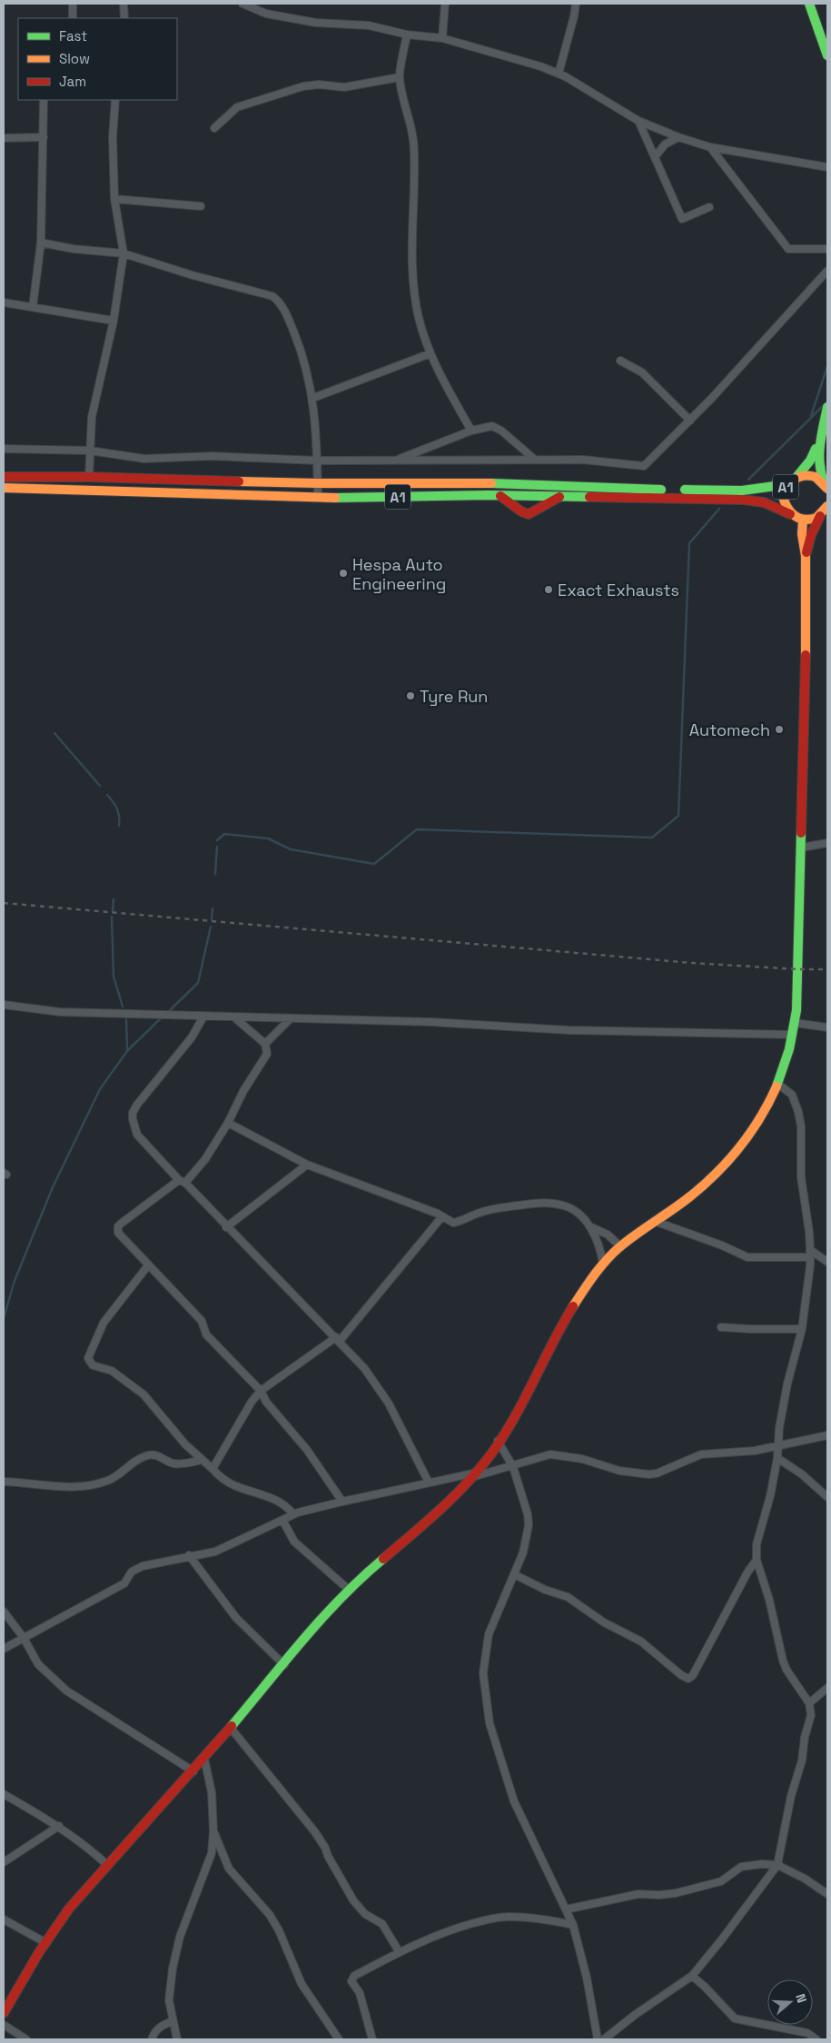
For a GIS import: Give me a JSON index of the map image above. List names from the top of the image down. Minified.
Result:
{"streets":{"main road":["A1"]},"places":["Hespa Auto Engineering","Exact Exhausts","Tyre Run","Automech"],"legend":["Fast","Slow","Jam"],"north":"right"}
